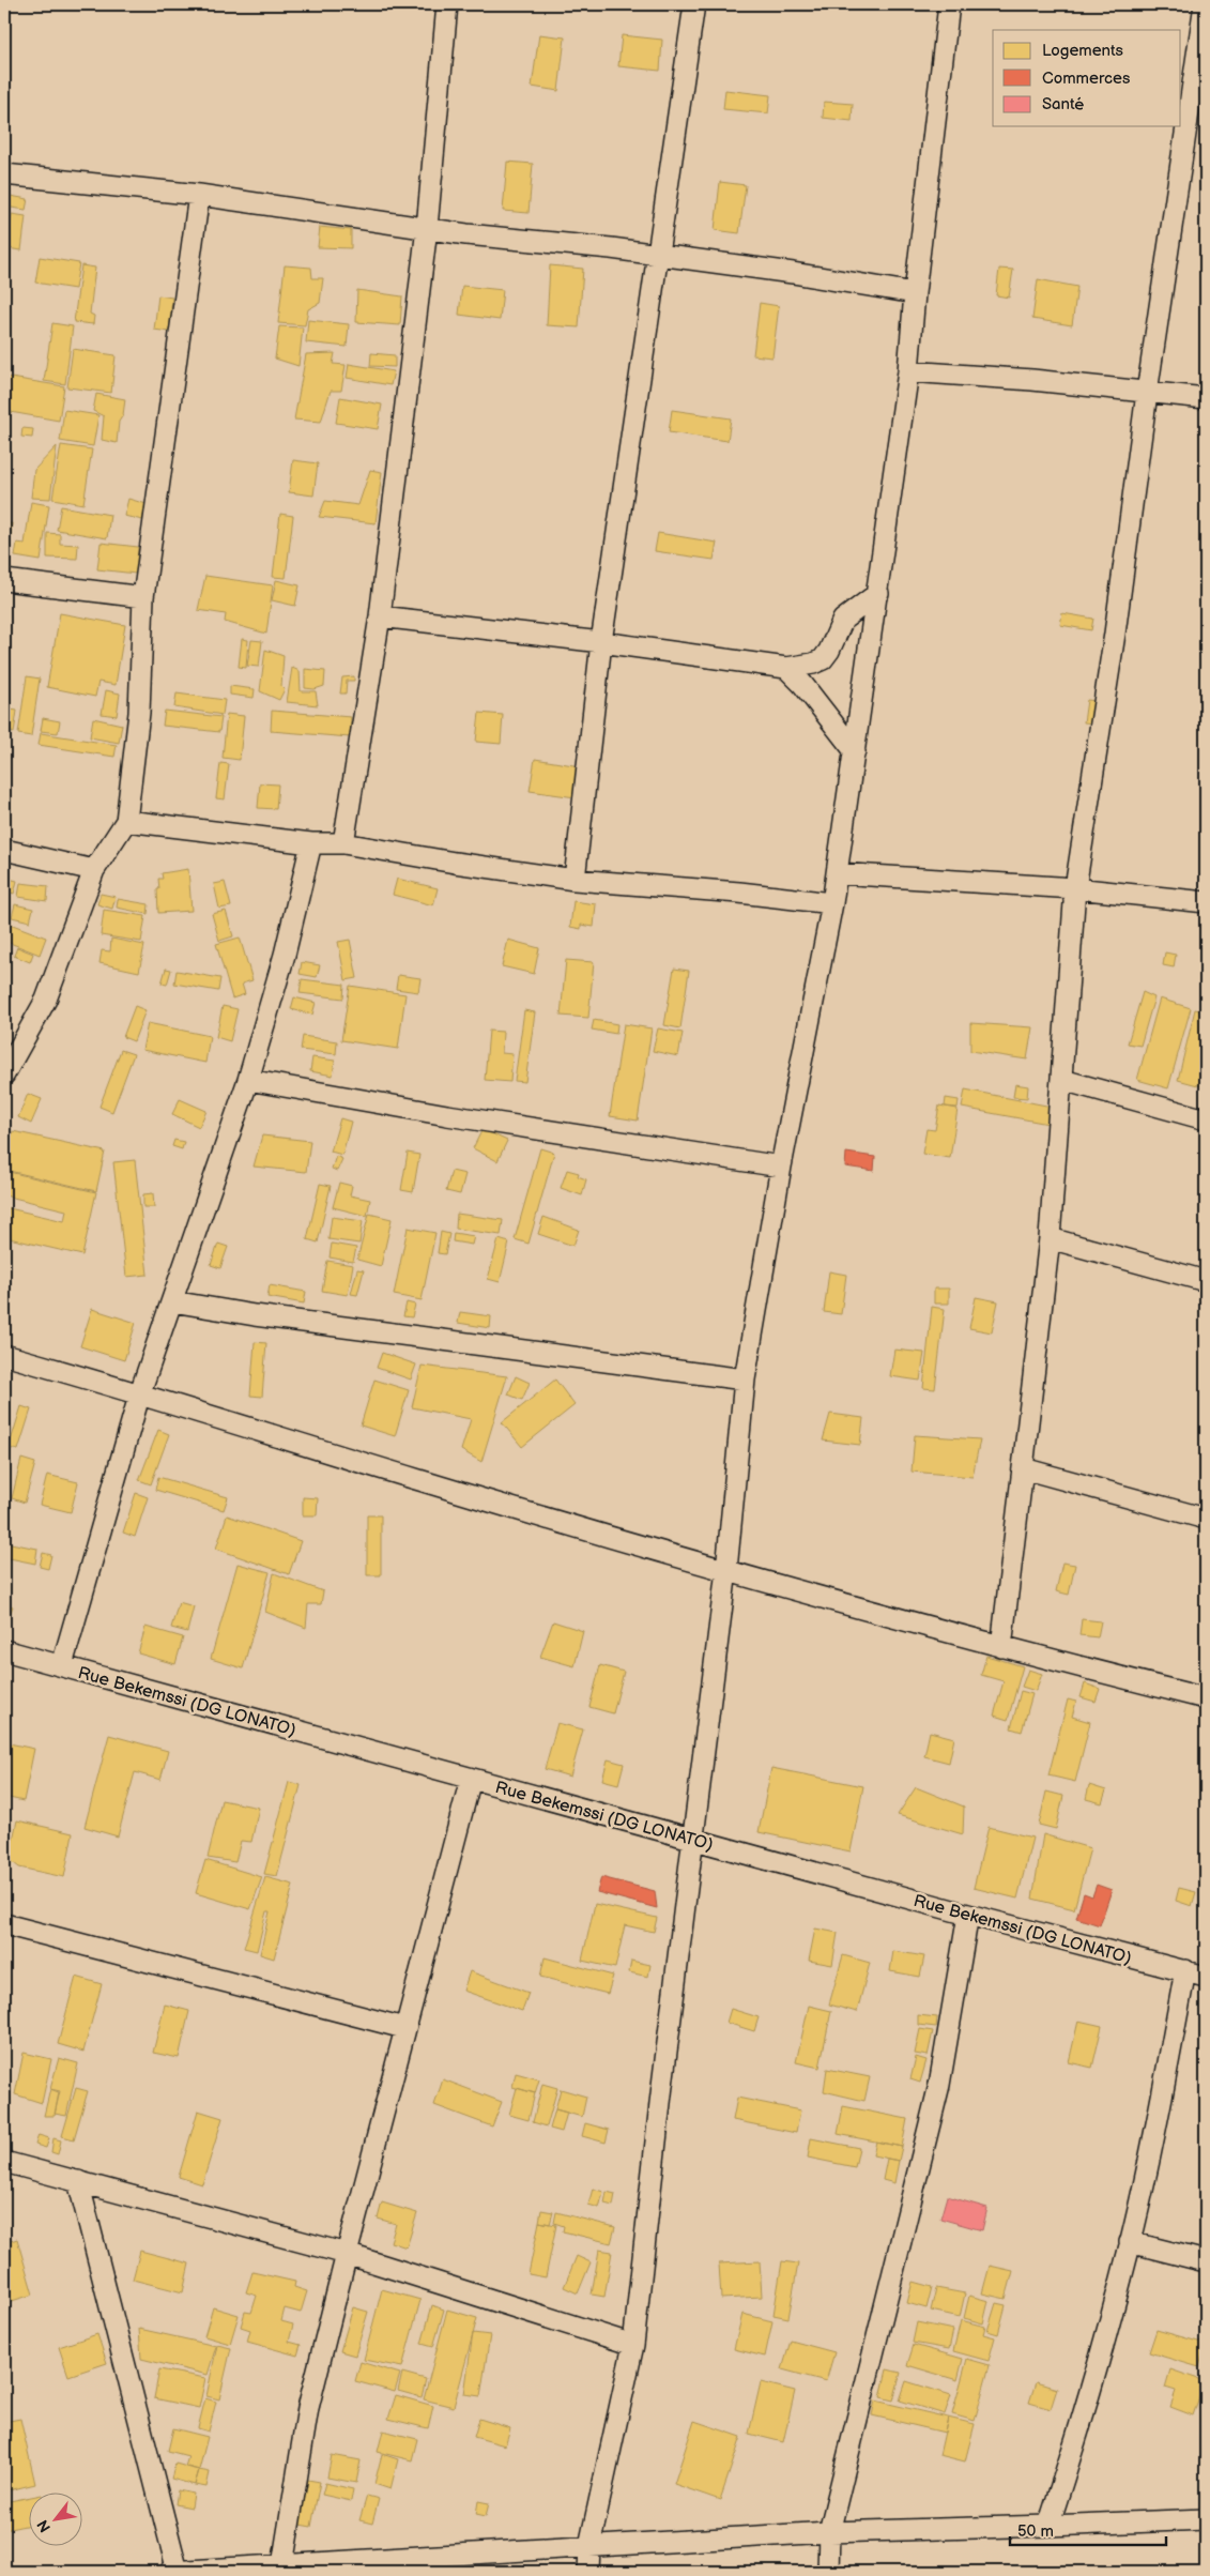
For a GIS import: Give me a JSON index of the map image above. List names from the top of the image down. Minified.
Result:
{"streets":{"street":["Rue Bekemssi (DG LONATO)"]},"legend":["Logements","Commerces","Santé"],"scale_bar":"50 m","north":"bottom left"}
